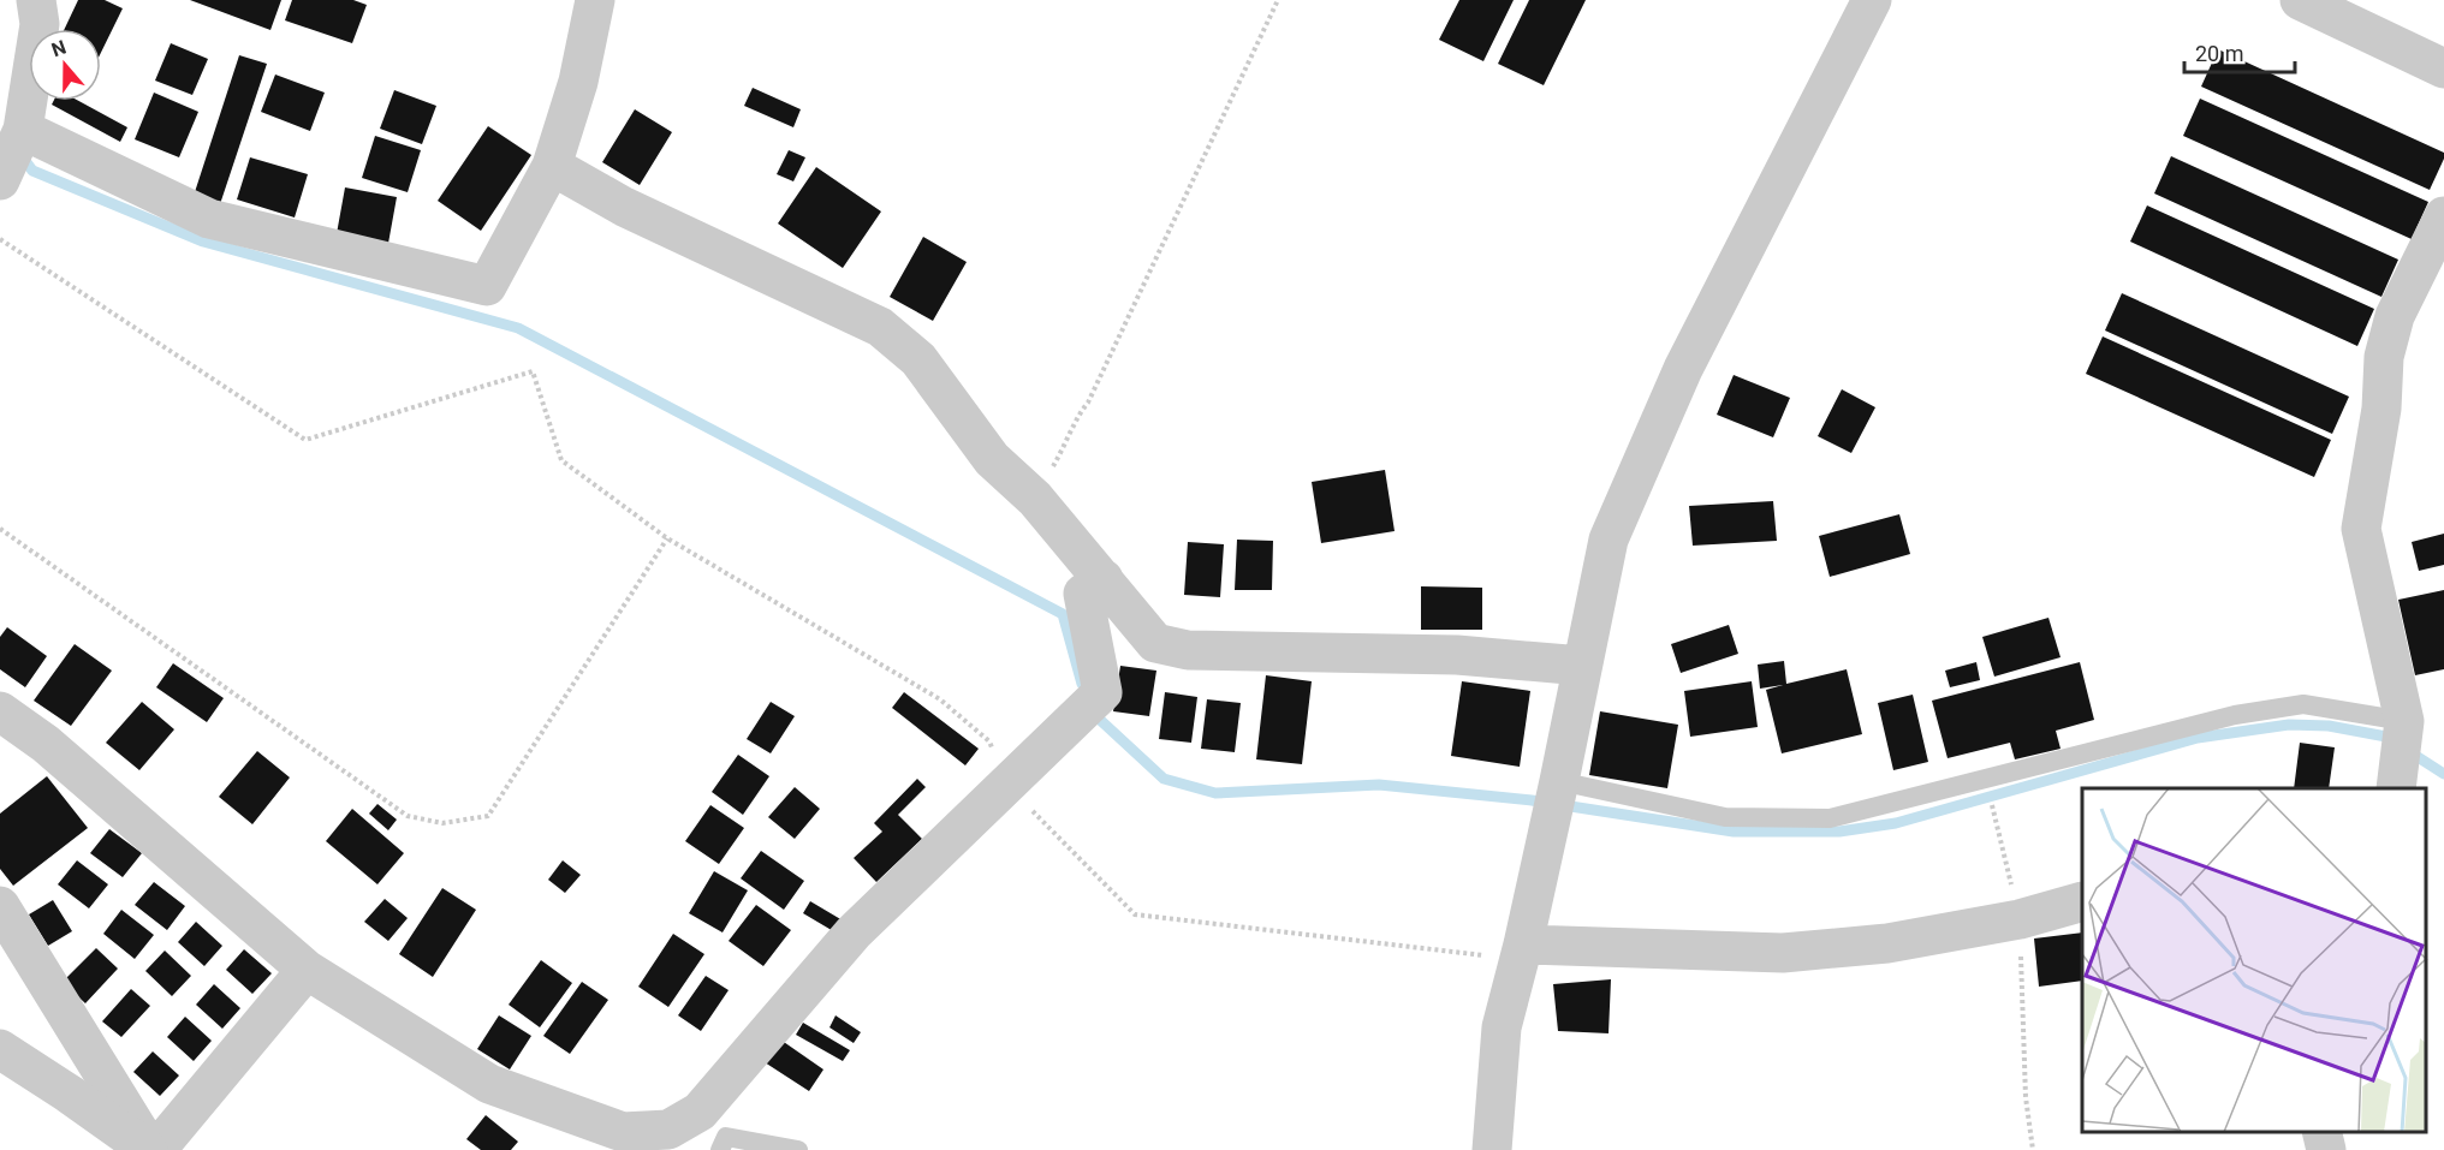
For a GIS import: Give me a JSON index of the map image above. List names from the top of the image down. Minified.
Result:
{"scale_bar":"20 m","north":"top"}
